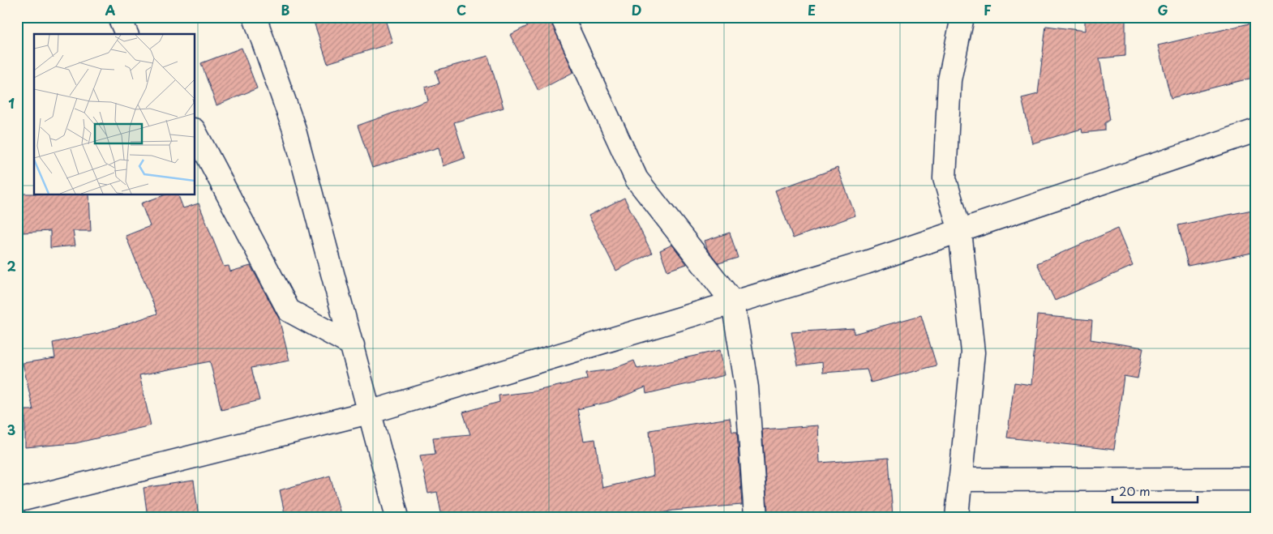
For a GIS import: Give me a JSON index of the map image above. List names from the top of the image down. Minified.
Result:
{"scale_bar":"20 m","grid":{"columns":["A","B","C","D","E","F","G"],"rows":["1","2","3"]}}
